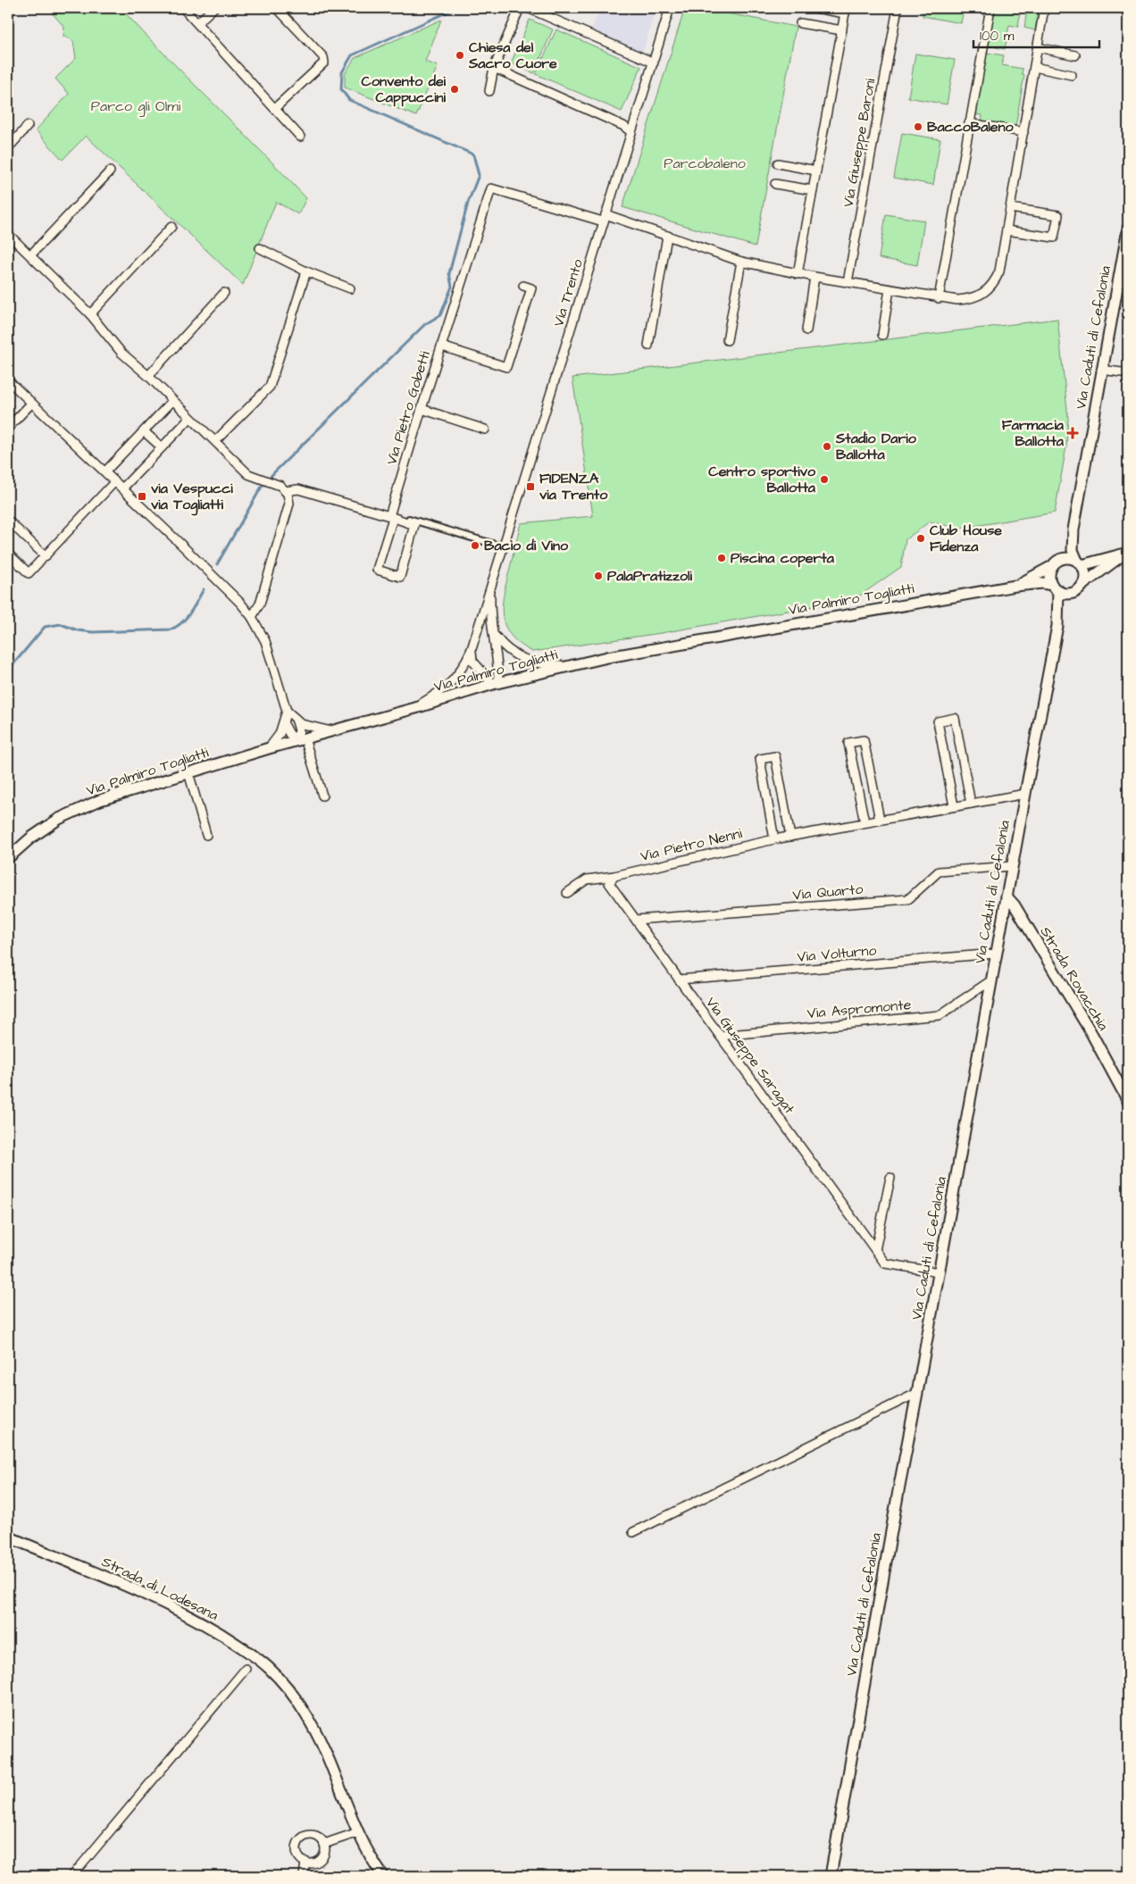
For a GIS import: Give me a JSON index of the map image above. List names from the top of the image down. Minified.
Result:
{"streets":{"street":["Via Giuseppe Baroni","Via Trento","Via Caduti di Cefalonia","Via Pietro Gobetti","Via Palmiro Togliatti","Via Pietro Nenni","Via Quarto","Via Volturno","Strada Rovacchia","Via Aspromonte","Via Giuseppe Saragat","Strada di Lodesana"]},"crossings":[["Via Giuseppe Baroni","Via Pietro Gobetti"],["Via Trento","Via Pietro Gobetti"],["Via Trento","Via Palmiro Togliatti"],["Via Caduti di Cefalonia","Via Palmiro Togliatti"],["Via Caduti di Cefalonia","Via Pietro Nenni"],["Via Caduti di Cefalonia","Via Quarto"],["Via Caduti di Cefalonia","Via Volturno"],["Via Caduti di Cefalonia","Strada Rovacchia"],["Via Caduti di Cefalonia","Via Aspromonte"],["Via Caduti di Cefalonia","Via Giuseppe Saragat"],["Via Pietro Nenni","Via Giuseppe Saragat"],["Via Quarto","Via Giuseppe Saragat"],["Via Volturno","Via Giuseppe Saragat"],["Via Aspromonte","Via Giuseppe Saragat"]],"parks":["Parco gli Olmi","Parcobaleno"],"places":{"other":["Chiesa del Sacro Cuore","Convento dei Cappuccini","BaccoBaleno","Stadio Dario Ballotta","Centro sportivo Ballotta","Club House Fidenza","Bacio di Vino","Piscina coperta","PalaPratizzoli"],"health":["Farmacia Ballotta"],"transit":["FIDENZA via Trento","via Vespucci via Togliatti"]},"scale_bar":"100 m"}
